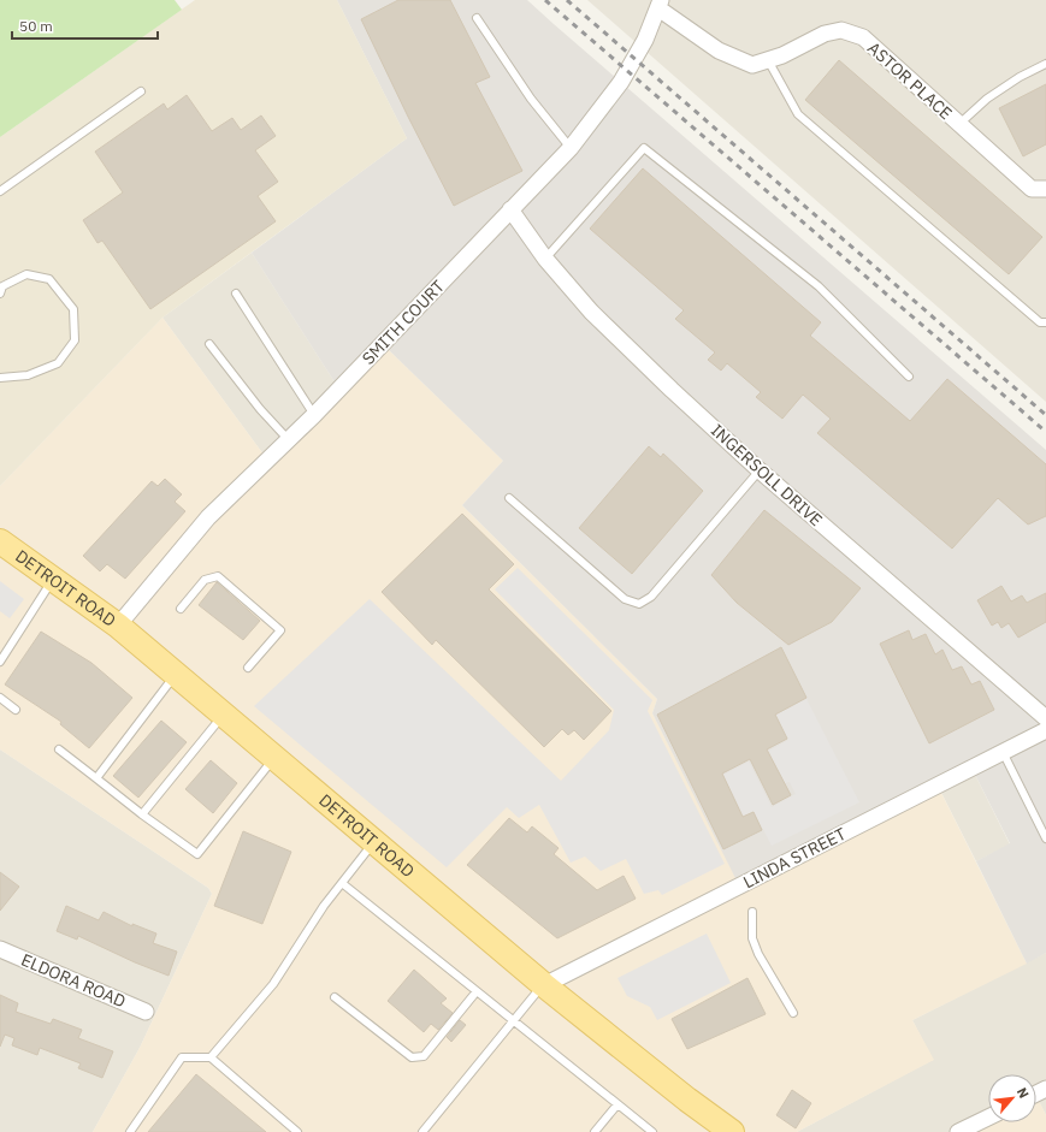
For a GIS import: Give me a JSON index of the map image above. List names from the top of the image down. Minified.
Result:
{"streets":{"main road":["DETROIT ROAD"],"street":["ASTOR PLACE","SMITH COURT","INGERSOLL DRIVE","LINDA STREET","ELDORA ROAD"]},"crossings":[["ASTOR PLACE","SMITH COURT"],["SMITH COURT","INGERSOLL DRIVE"],["SMITH COURT","DETROIT ROAD"],["DETROIT ROAD","LINDA STREET"]],"scale_bar":"50 m","north":"top right"}
